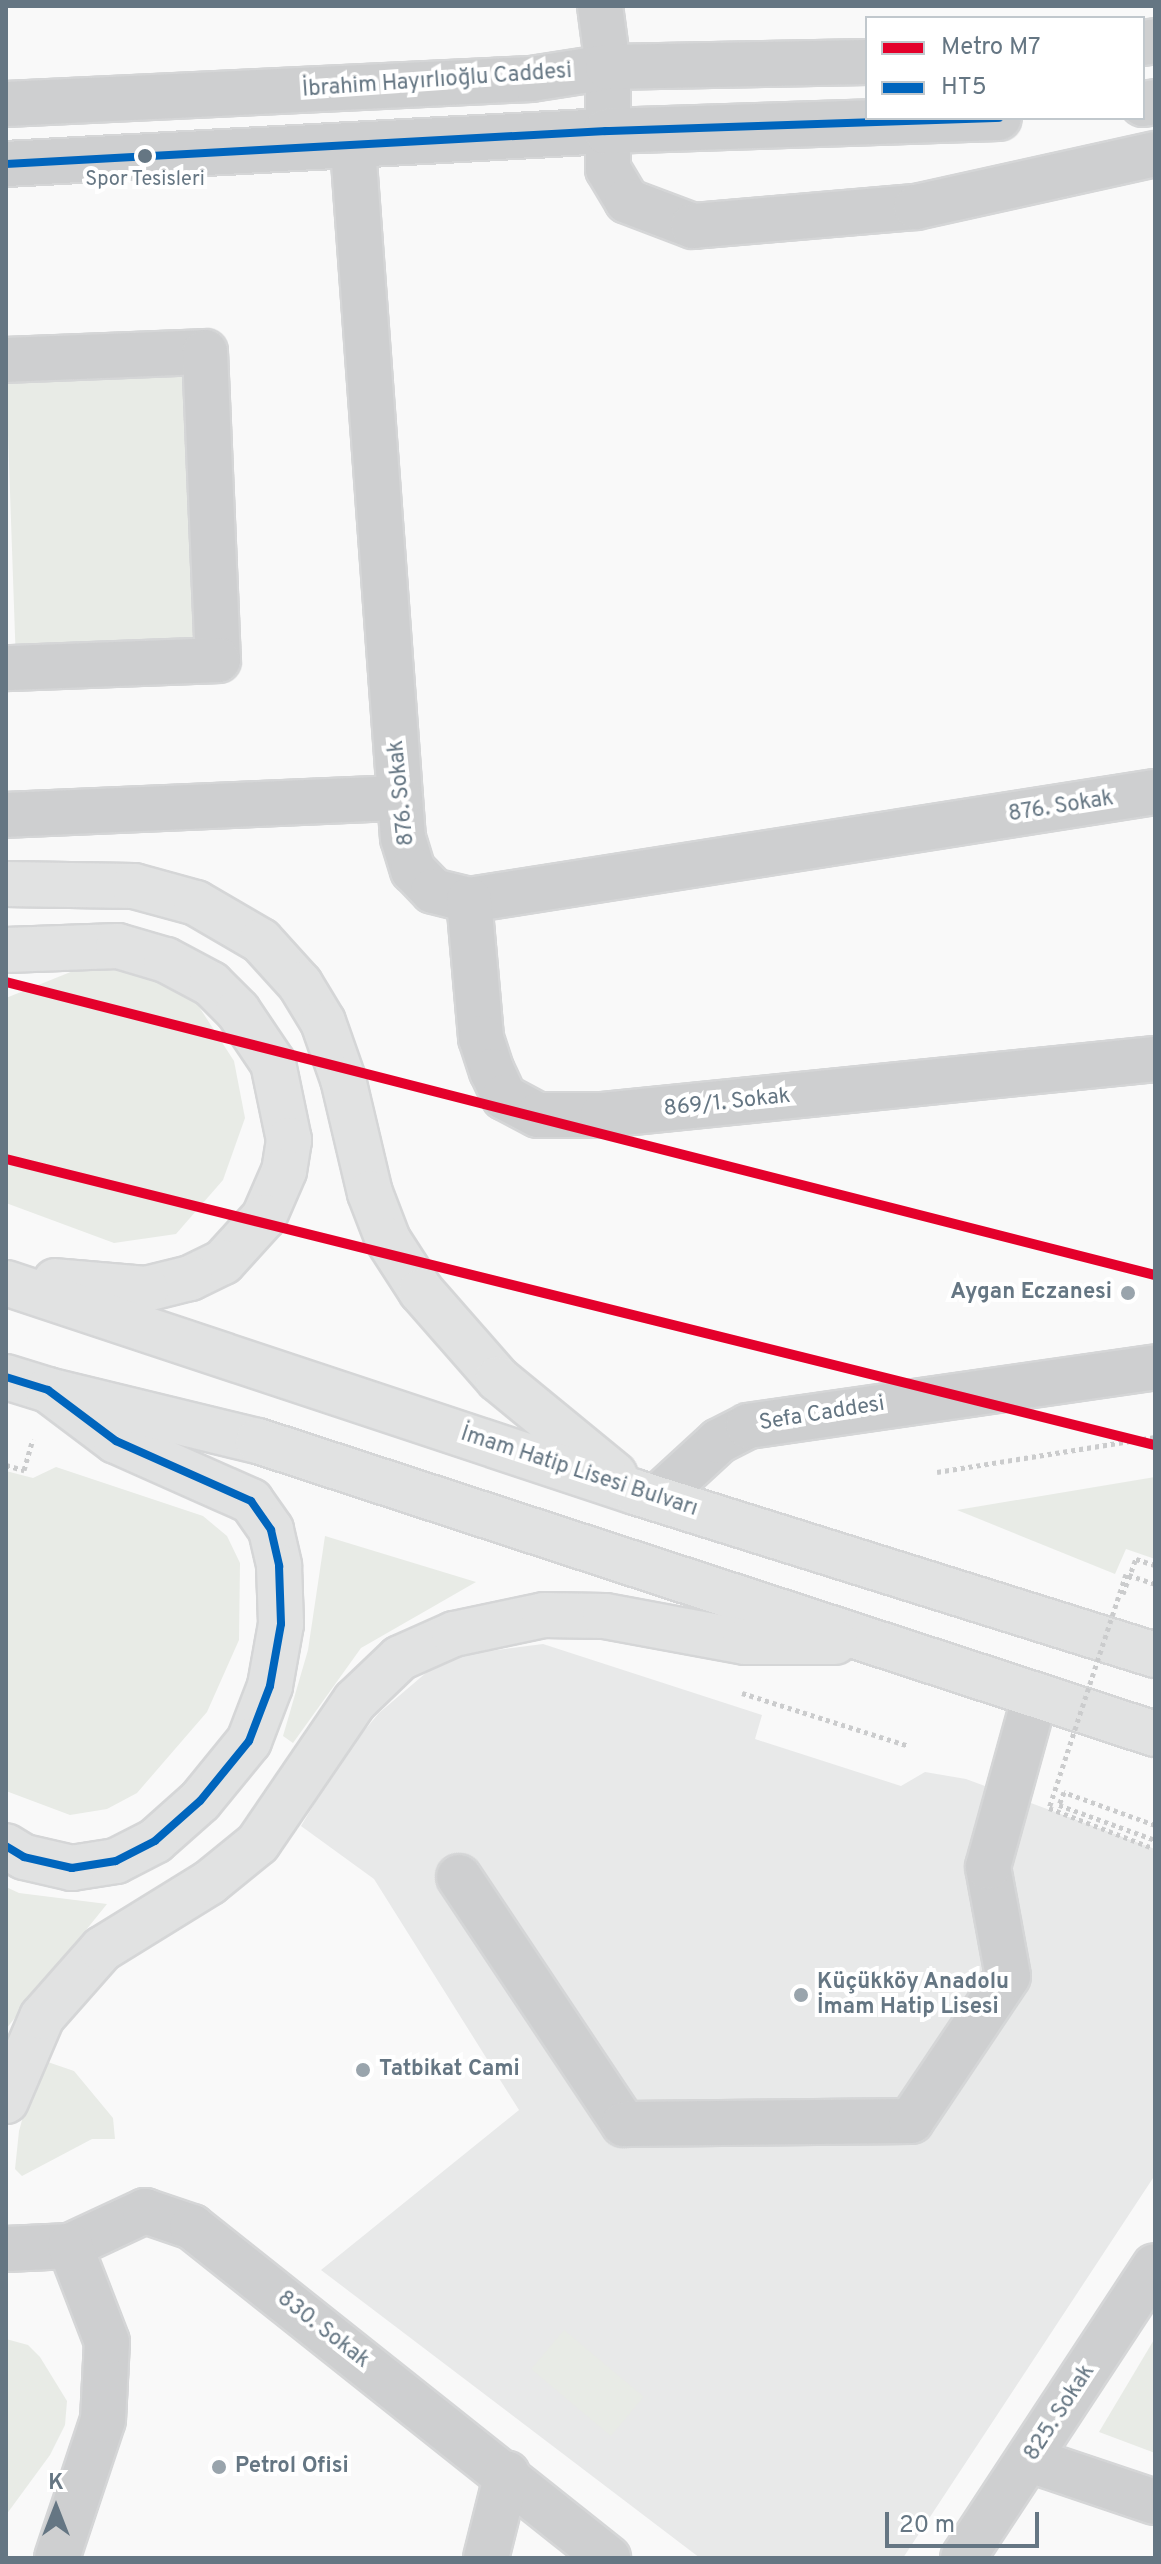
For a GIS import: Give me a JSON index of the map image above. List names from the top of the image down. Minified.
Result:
{"streets":{"main road":["İmam Hatip Lisesi Bulvarı"],"street":["İbrahim Hayırlıoğlu Caddesi","876. Sokak","869/1. Sokak","Sefa Caddesi","830. Sokak","825. Sokak"]},"crossings":[["876. Sokak","869/1. Sokak"],["Sefa Caddesi","İmam Hatip Lisesi Bulvarı"]],"places":["Spor Tesisleri","Aygan Eczanesi","Küçükköy Anadolu İmam Hatip Lisesi","Tatbikat Cami","Petrol Ofisi"],"lines":["transit line HT5","metro line M7"],"legend":["Metro M7","HT5"],"scale_bar":"20 m","north":"top"}
